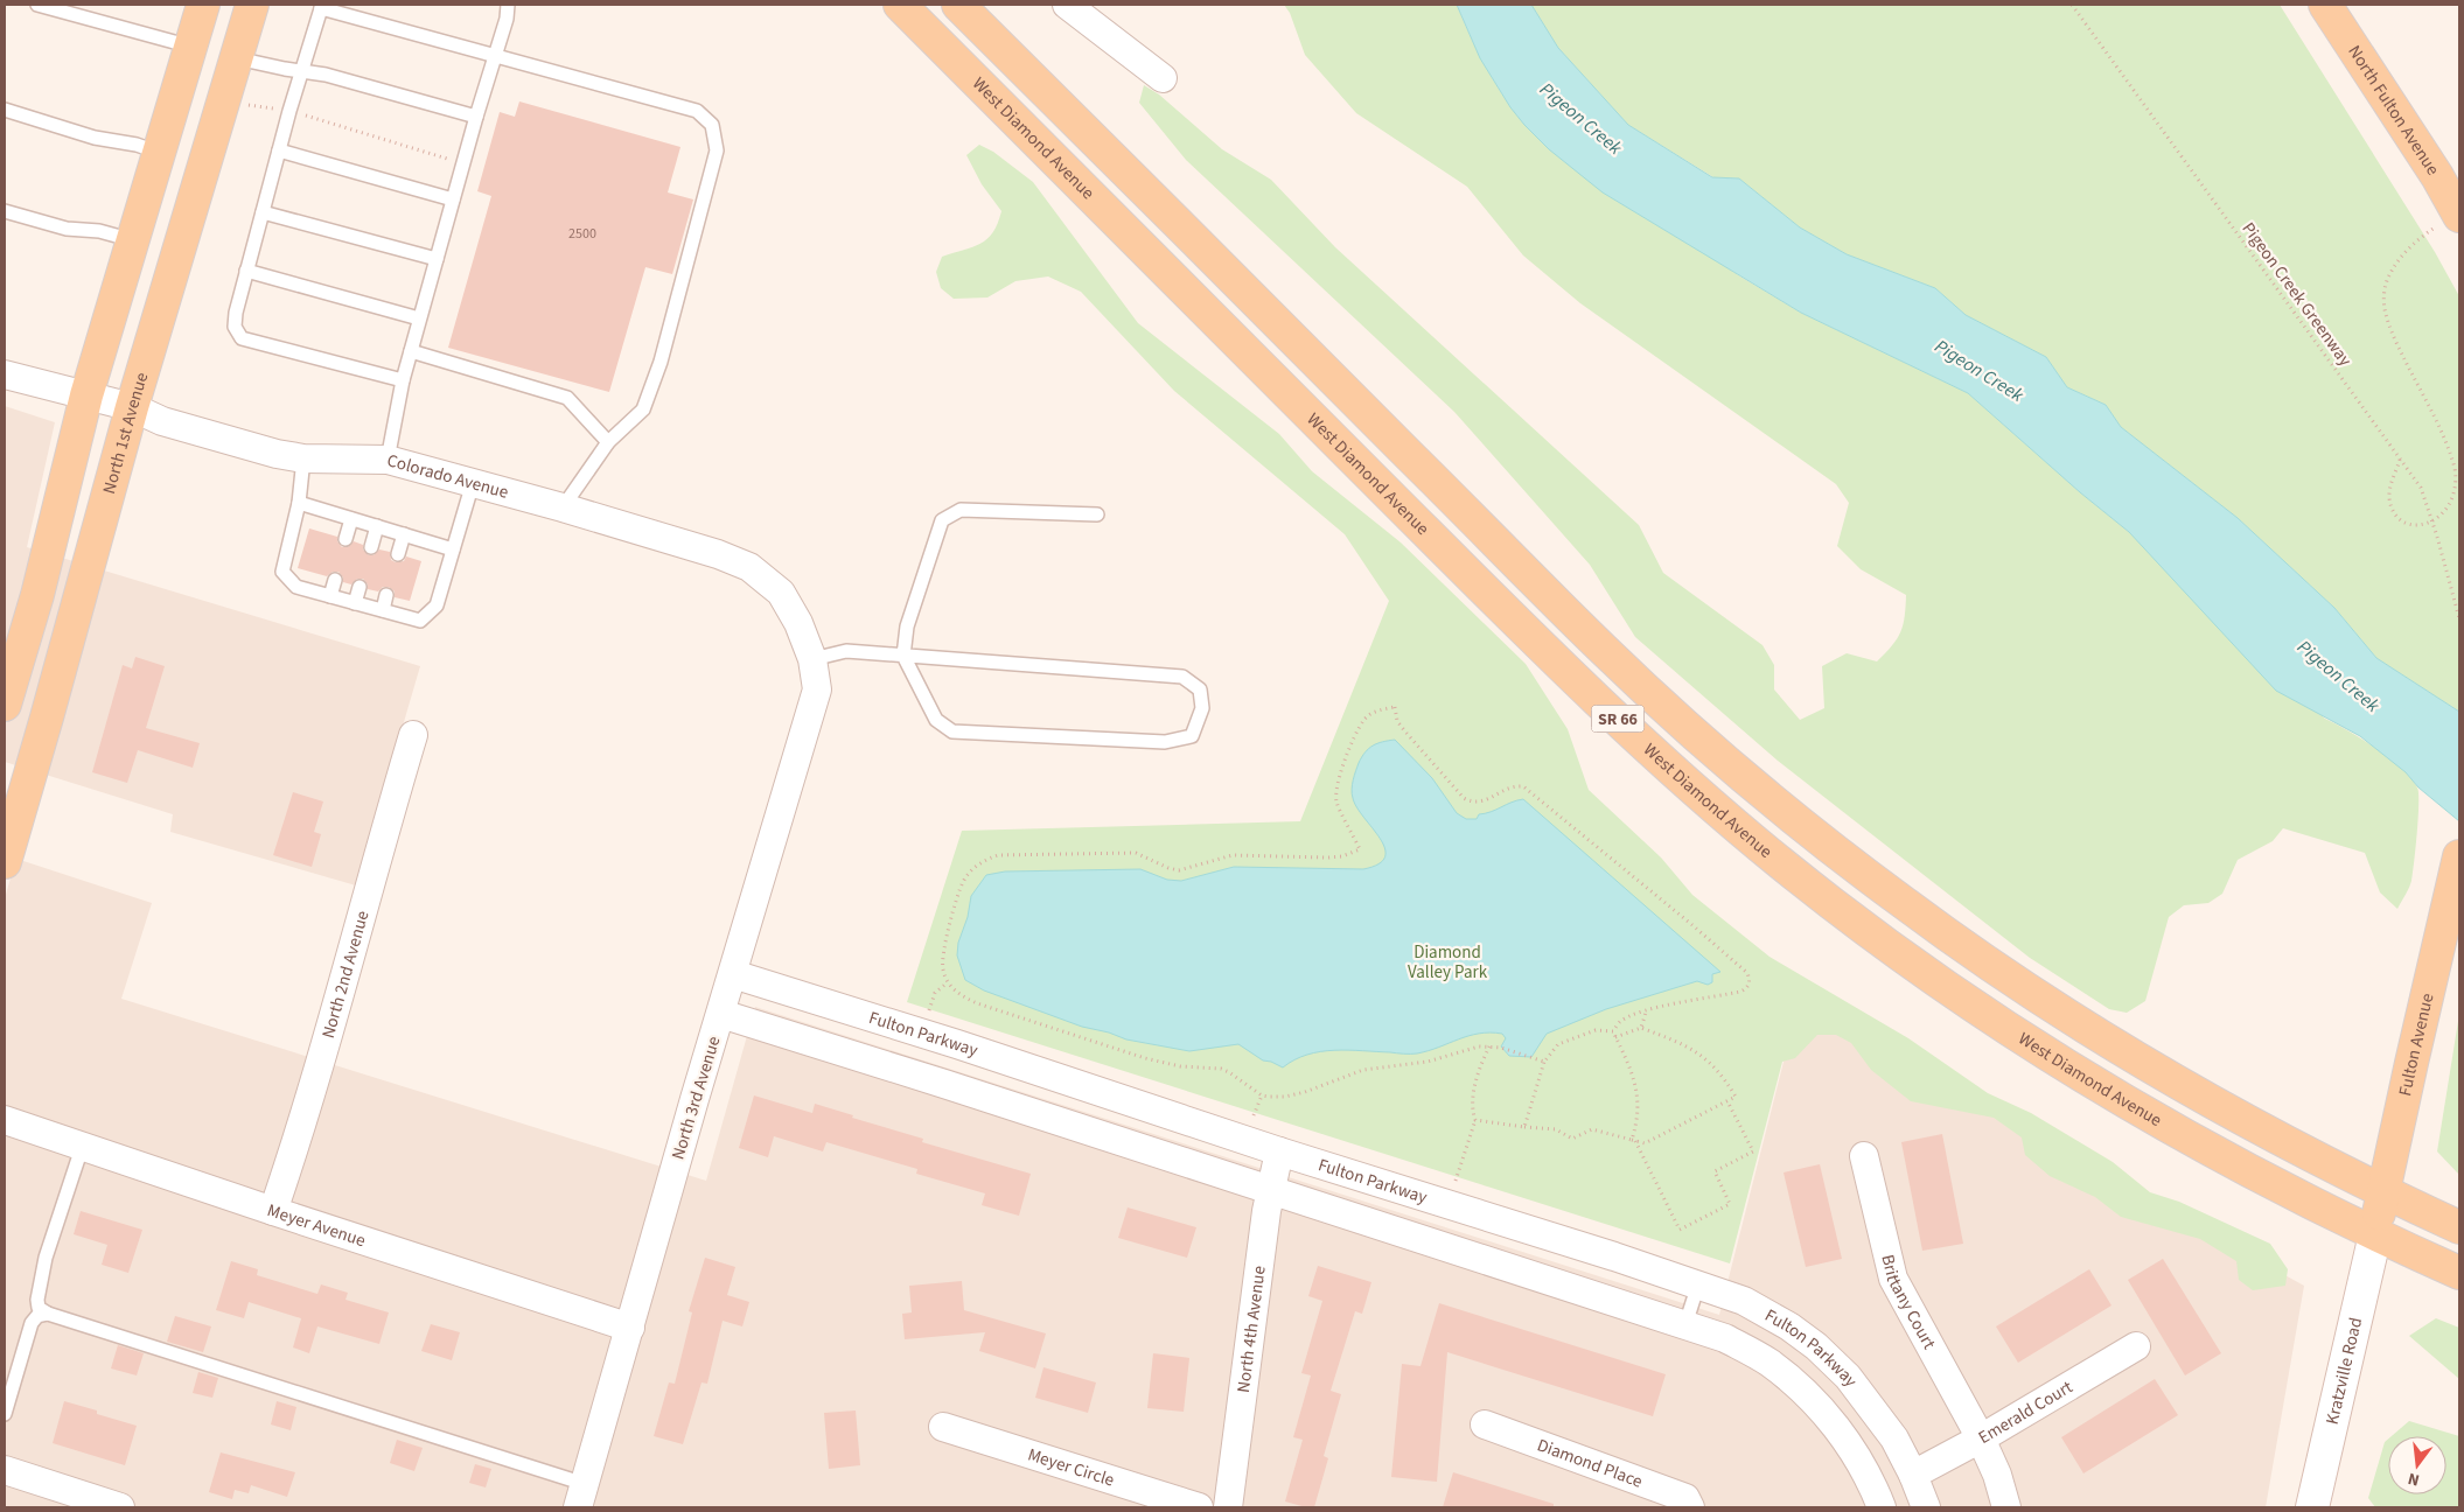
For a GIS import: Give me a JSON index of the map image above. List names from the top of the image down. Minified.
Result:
{"streets":{"main road":["North Fulton Avenue","West Diamond Avenue","North 1st Avenue","SR 66","Fulton Avenue","Kratzville Road"],"street":["Colorado Avenue","North 2nd Avenue","Fulton Parkway","North 3rd Avenue","Meyer Avenue","Brittany Court","North 4th Avenue","Emerald Court","Diamond Place","Meyer Circle"],"path":["Pigeon Creek Greenway"]},"crossings":[["West Diamond Avenue","Fulton Avenue"],["West Diamond Avenue","Kratzville Road"],["North 1st Avenue","Colorado Avenue"],["Colorado Avenue","North 3rd Avenue"],["SR 66","Fulton Avenue"],["North 2nd Avenue","Meyer Avenue"],["Fulton Parkway","North 3rd Avenue"],["Fulton Parkway","North 4th Avenue"],["Fulton Parkway","Emerald Court"],["Fulton Avenue","Kratzville Road"],["North 3rd Avenue","Meyer Avenue"],["Brittany Court","Emerald Court"]],"water":["Pigeon Creek"],"parks":["Diamond Valley Park"],"house_numbers":["2500"],"north":"bottom"}
